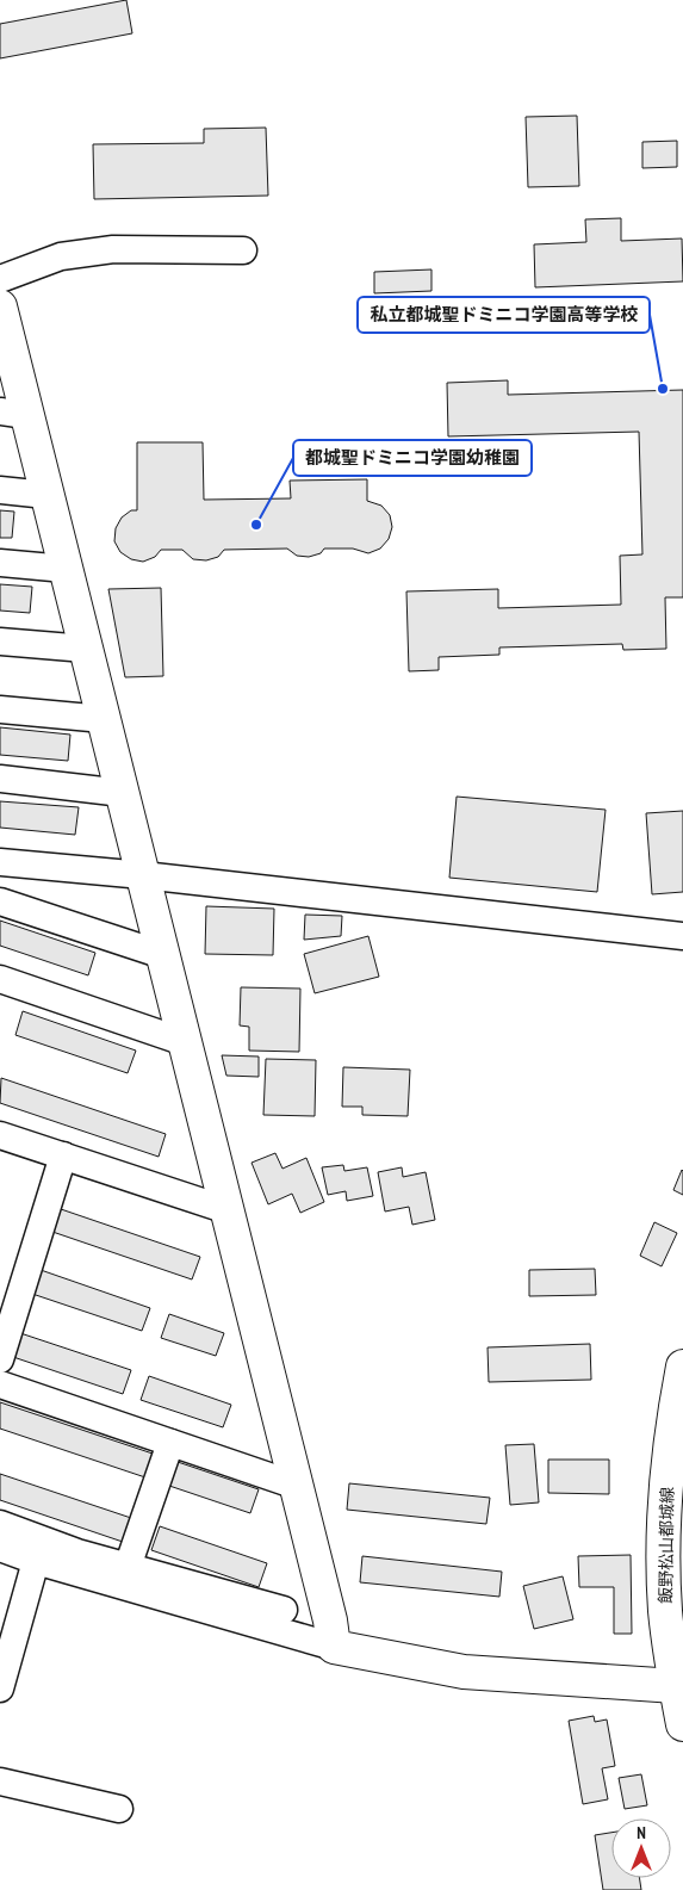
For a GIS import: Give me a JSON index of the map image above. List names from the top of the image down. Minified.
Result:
{"streets":{"street":["飯野松山都城線"]},"places":["私立都城聖ドミニコ学園高等学校","都城聖ドミニコ学園幼稚園"],"north":"top"}
